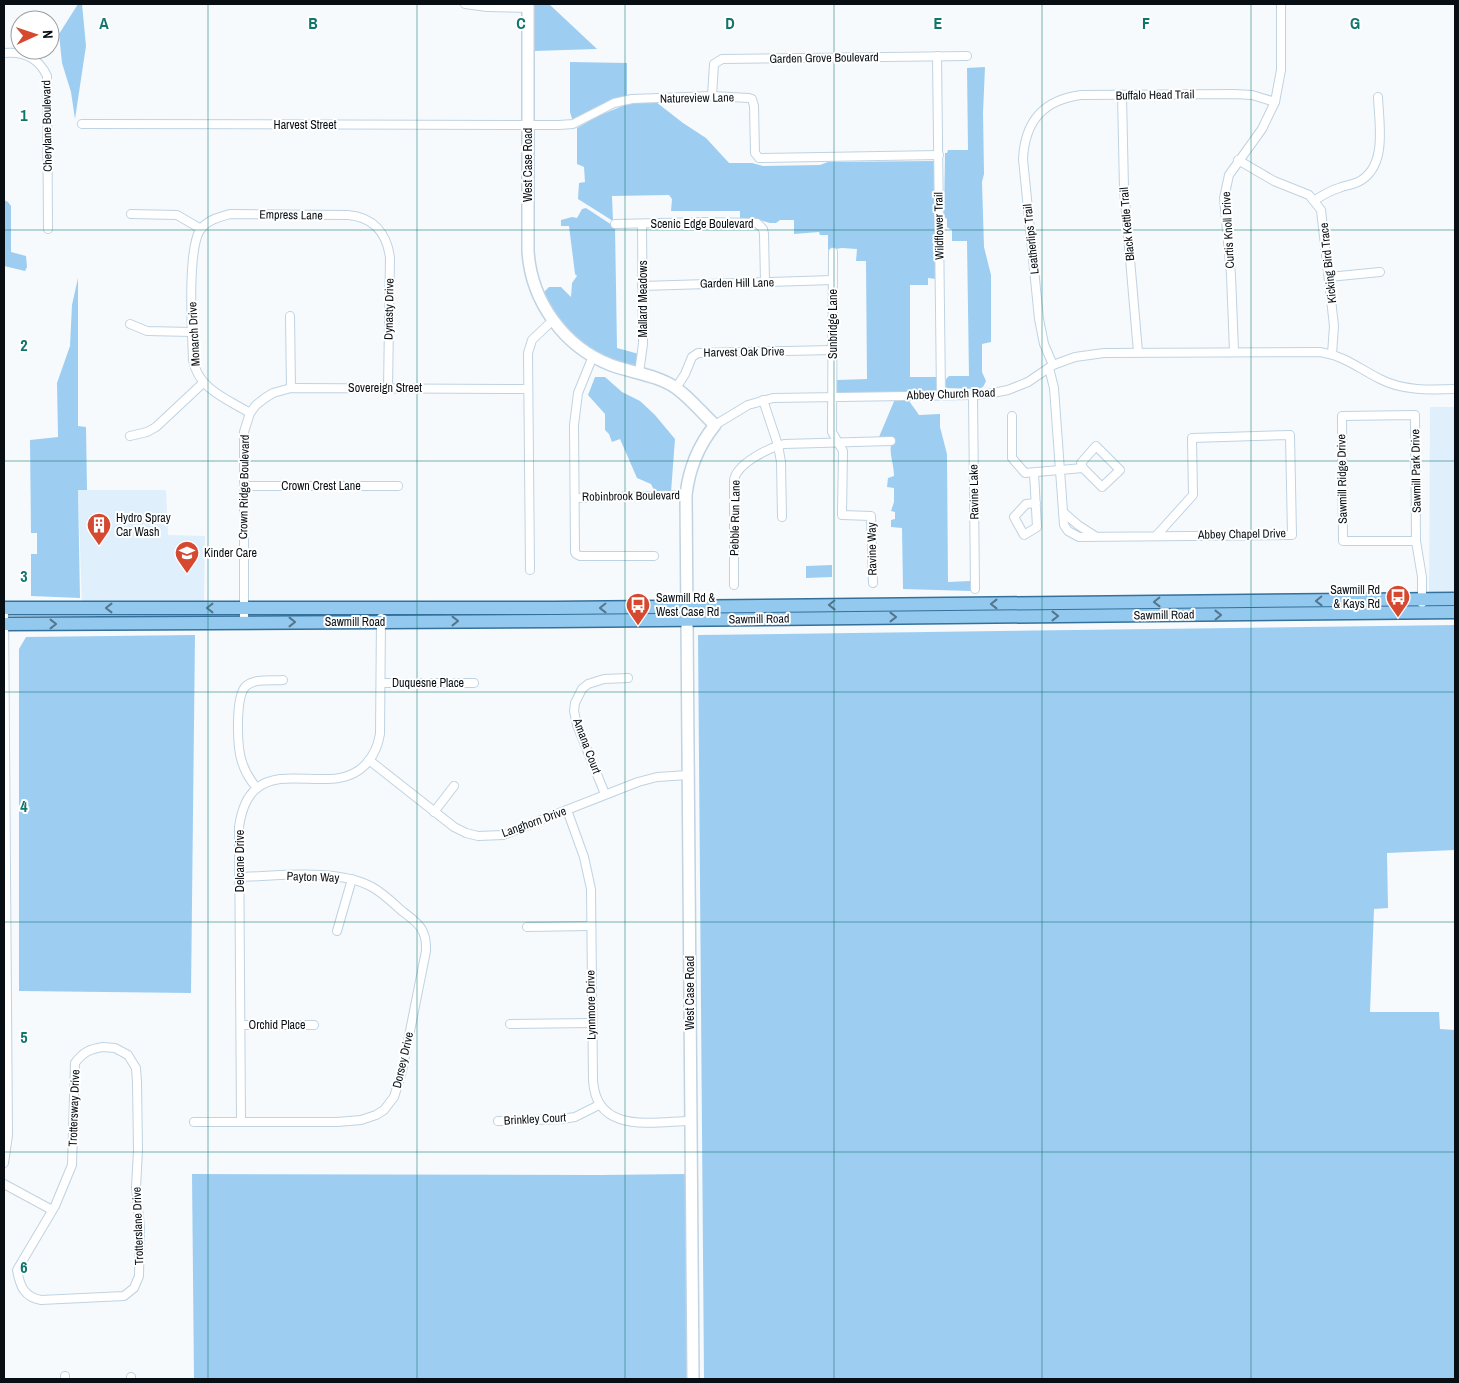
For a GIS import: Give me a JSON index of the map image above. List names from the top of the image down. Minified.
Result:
{"streets":{"main road":["West Case Road","Abbey Church Road","Sawmill Road"],"street":["Garden Grove Boulevard","Buffalo Head Trail","Natureview Lane","Harvest Street","Cherylane Boulevard","Empress Lane","Scenic Edge Boulevard","Black Kettle Trail","Wildflower Trail","Curtis Knoll Drive","Leatherlips Trail","Kicking Bird Trace","Garden Hill Lane","Mallard Meadows","Dynasty Drive","Sunbridge Lane","Monarch Drive","Harvest Oak Drive","Sovereign Street","Sawmill Park Drive","Sawmill Ridge Drive","Crown Crest Lane","Crown Ridge Boulevard","Ravine Lake","Robinbrook Boulevard","Pebble Run Lane","Abbey Chapel Drive","Ravine Way","Duquesne Place","Amana Court","Langhorn Drive","Delcane Drive","Payton Way","Lynnmore Drive","Orchid Place","Dorsey Drive","Trottersway Drive","Brinkley Court","Trotterslane Drive"]},"crossings":[["Garden Grove Boulevard","Natureview Lane"],["Garden Grove Boulevard","Wildflower Trail"],["Buffalo Head Trail","Black Kettle Trail"],["Buffalo Head Trail","Curtis Knoll Drive"],["Buffalo Head Trail","Leatherlips Trail"],["Natureview Lane","Harvest Street"],["Natureview Lane","West Case Road"],["Natureview Lane","Wildflower Trail"],["Harvest Street","West Case Road"],["West Case Road","Mallard Meadows"],["West Case Road","Harvest Oak Drive"],["West Case Road","Abbey Church Road"],["West Case Road","Robinbrook Boulevard"],["West Case Road","Sawmill Road"],["West Case Road","Langhorn Drive"],["Empress Lane","Dynasty Drive"],["Empress Lane","Monarch Drive"],["Scenic Edge Boulevard","Garden Hill Lane"],["Scenic Edge Boulevard","Mallard Meadows"],["Black Kettle Trail","Abbey Church Road"],["Wildflower Trail","Abbey Church Road"],["Curtis Knoll Drive","Abbey Church Road"],["Leatherlips Trail","Abbey Church Road"],["Leatherlips Trail","Abbey Chapel Drive"],["Kicking Bird Trace","Abbey Church Road"],["Garden Hill Lane","Mallard Meadows"],["Garden Hill Lane","Sunbridge Lane"],["Dynasty Drive","Sovereign Street"],["Sunbridge Lane","Harvest Oak Drive"],["Sunbridge Lane","Abbey Church Road"],["Sunbridge Lane","Ravine Way"],["Monarch Drive","Sovereign Street"],["Monarch Drive","Crown Ridge Boulevard"],["Sovereign Street","Crown Ridge Boulevard"],["Abbey Church Road","Ravine Lake"],["Abbey Church Road","Robinbrook Boulevard"],["Abbey Church Road","Abbey Chapel Drive"],["Abbey Church Road","Ravine Way"],["Abbey Church Road","Sawmill Road"],["Sawmill Park Drive","Sawmill Ridge Drive"],["Sawmill Park Drive","Sawmill Road"],["Crown Crest Lane","Crown Ridge Boulevard"],["Crown Ridge Boulevard","Sawmill Road"],["Pebble Run Lane","Ravine Way"],["Amana Court","Langhorn Drive"],["Langhorn Drive","Lynnmore Drive"],["Delcane Drive","Payton Way"],["Delcane Drive","Orchid Place"],["Delcane Drive","Dorsey Drive"],["Payton Way","Dorsey Drive"],["Lynnmore Drive","Brinkley Court"],["Trottersway Drive","Trotterslane Drive"]],"places":{"building":["Hydro Spray Car Wash"],"school or university":["Kinder Care"],"bus stop":["Sawmill Rd & Kays Rd","Sawmill Rd & West Case Rd"]},"north":"right","grid":{"columns":["A","B","C","D","E","F","G"],"rows":["1","2","3","4","5","6"]}}
